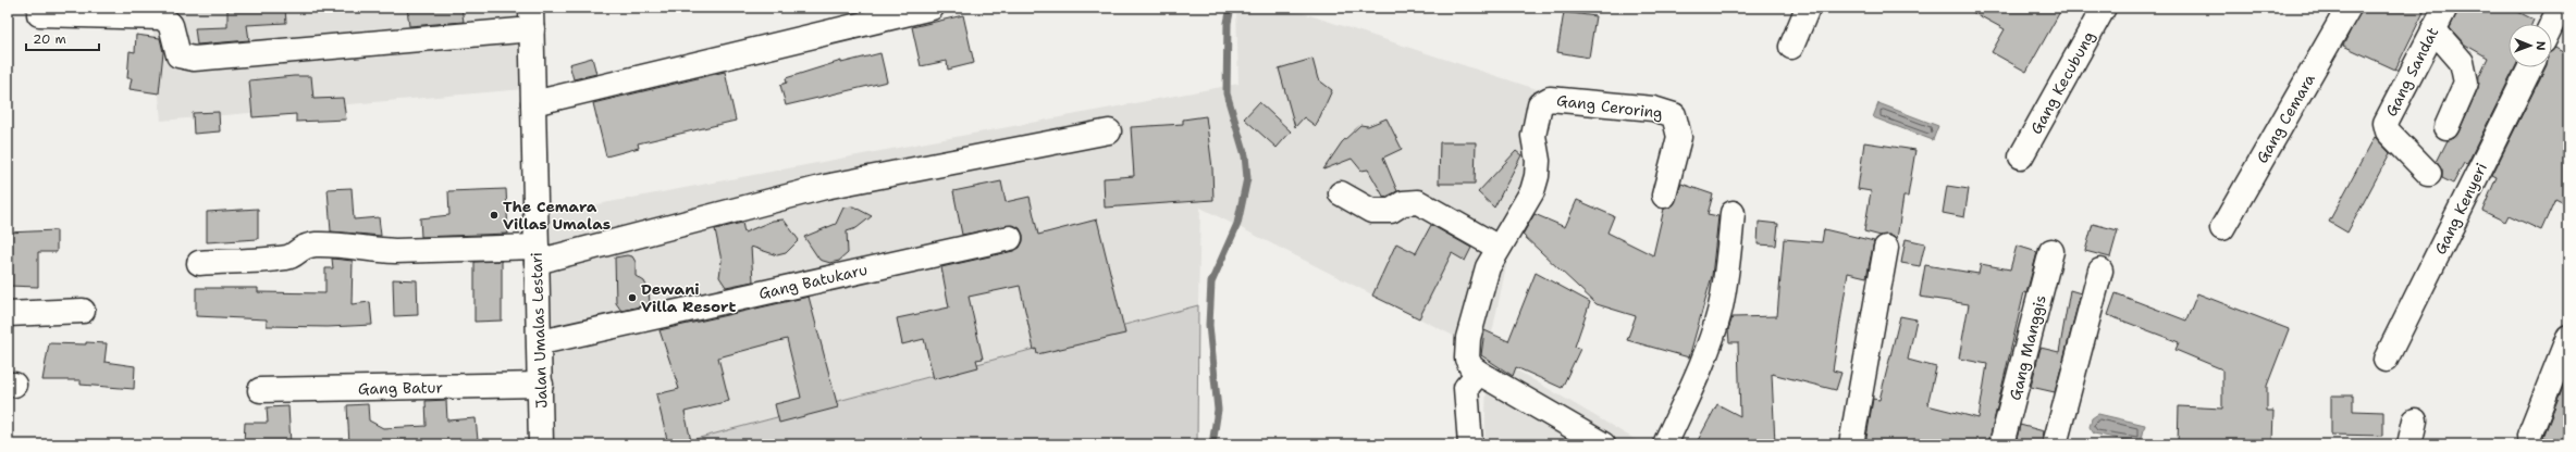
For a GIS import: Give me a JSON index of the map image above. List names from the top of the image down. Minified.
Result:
{"streets":{"street":["Gang Sandat","Gang Kecubung","Gang Ceroring","Gang Cemara","Gang Kenyeri","Gang Batukaru","Jalan Umalas Lestari","Gang Manggis","Gang Batur"]},"crossings":[["Gang Batukaru","Jalan Umalas Lestari"],["Jalan Umalas Lestari","Gang Batur"]],"places":["The Cemara Villas Umalas","Dewani Villa Resort"],"scale_bar":"20 m","north":"right"}
